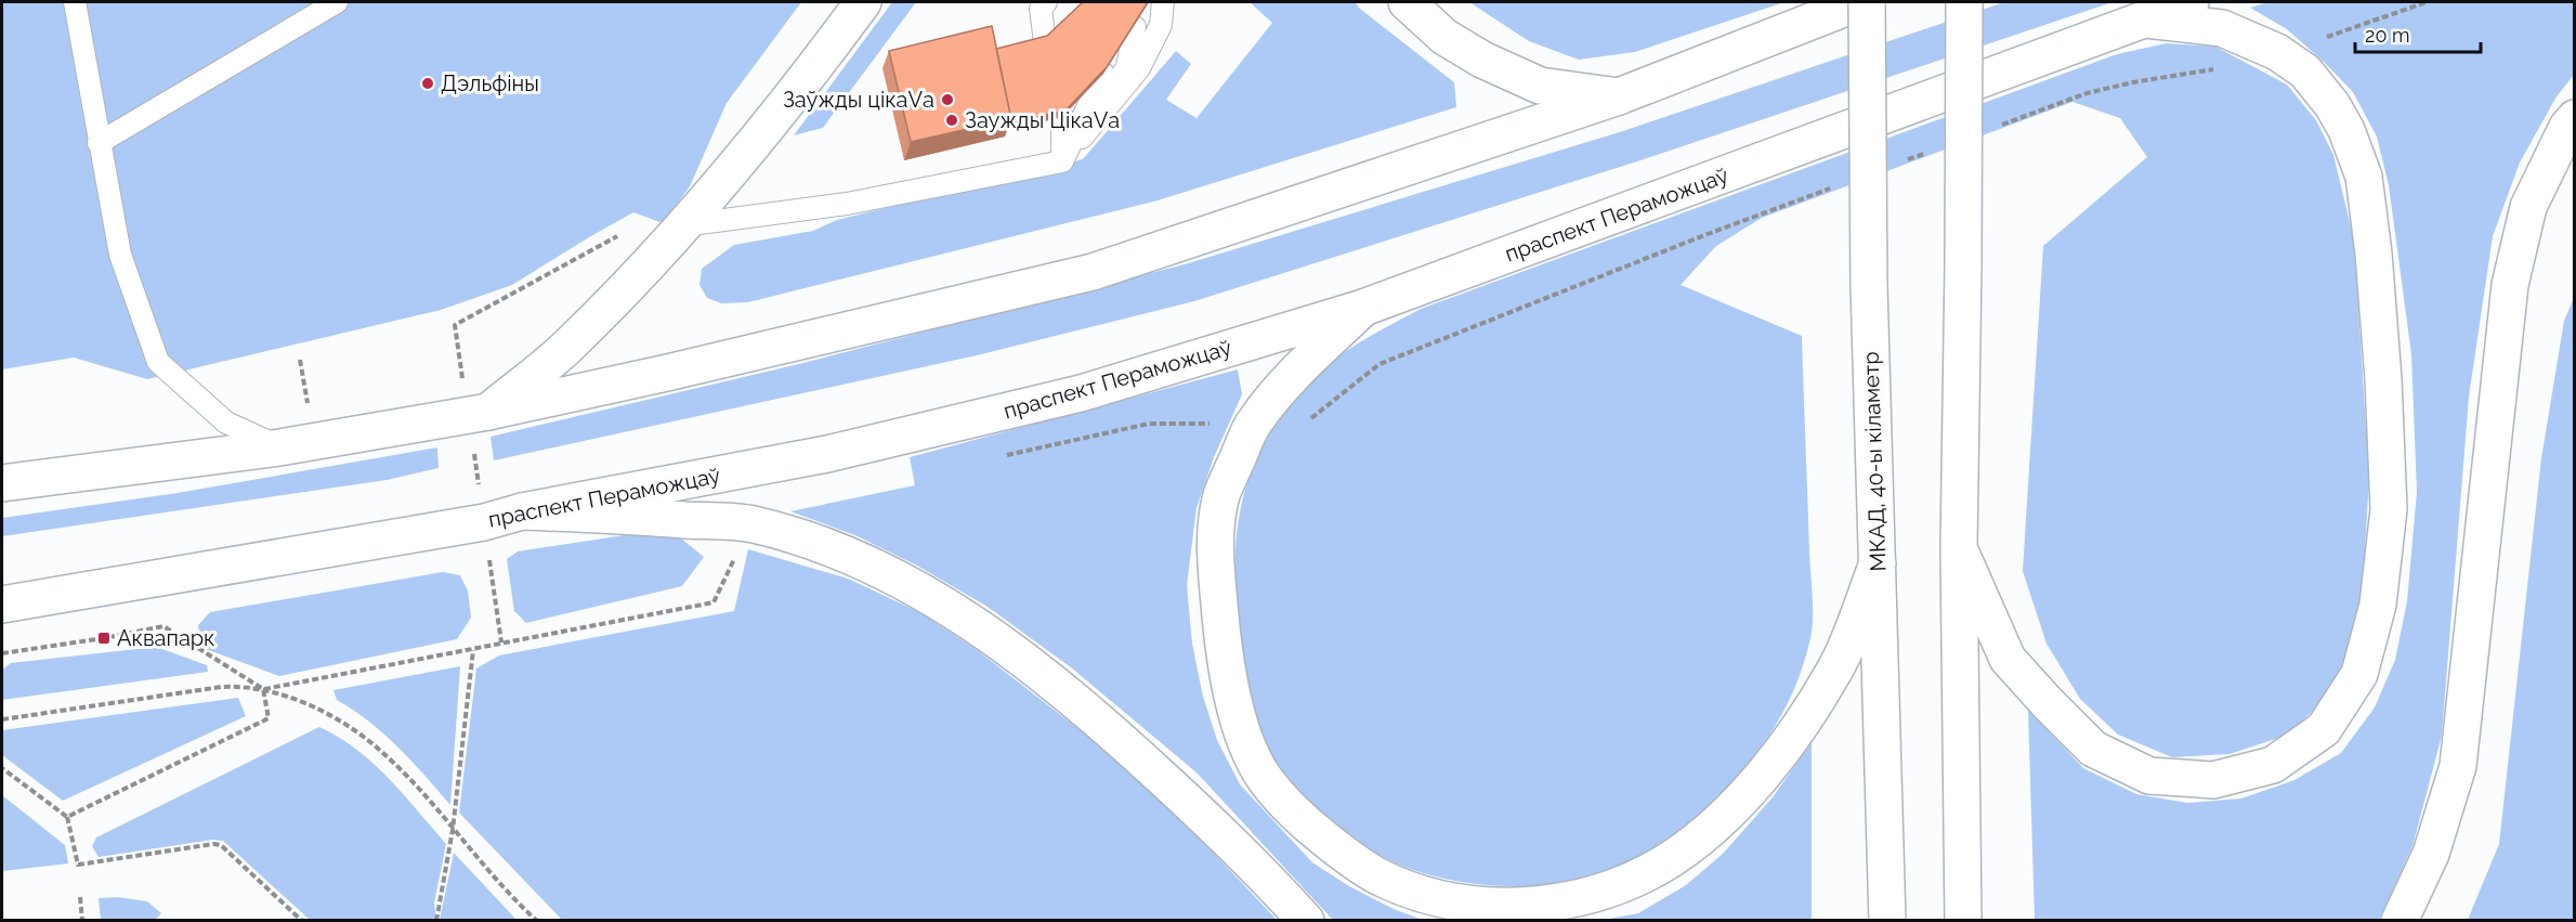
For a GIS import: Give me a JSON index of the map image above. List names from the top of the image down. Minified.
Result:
{"streets":{"main road":["праспект Пераможцаў","МКАД, 40-ы кіламетр"]},"places":{"other":["Дэльфіны","Заўжды цікаVа","Заужды ЦікаVа"],"transit":["Аквапарк"]},"scale_bar":"20 m"}
